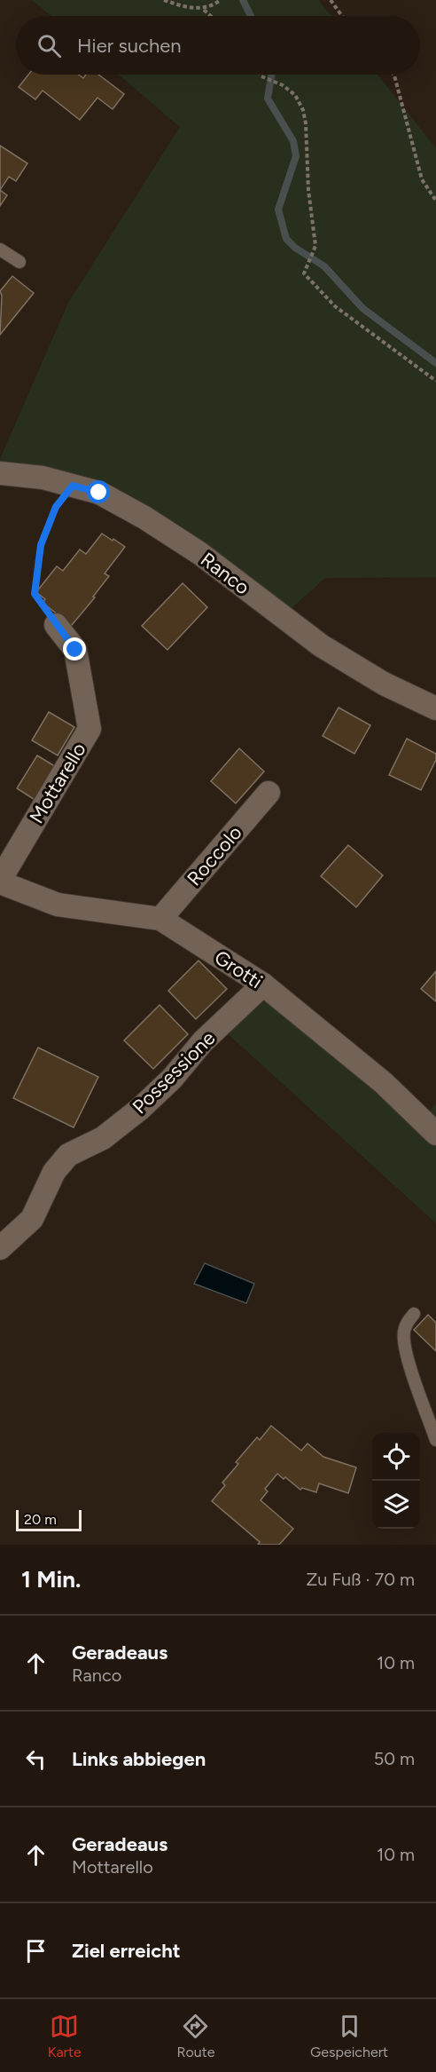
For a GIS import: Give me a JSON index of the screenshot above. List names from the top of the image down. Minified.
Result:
{"streets":{"street":["Ranco","Mottarello","Roccolo","Grotti","Possessione"]},"crossings":[["Mottarello","Grotti"],["Roccolo","Grotti"],["Grotti","Possessione"]],"scale_bar":"20 m","page":{"search":"Hier suchen","scale":"20 m","heading":["1 Min.","Zu Fuß · 70 m"],"list":[["Geradeaus","Ranco","10 m"],["Links abbiegen","50 m"],["Geradeaus","Mottarello","10 m"],"Ziel erreicht"],"nav":["Karte","Route","Gespeichert"]}}
